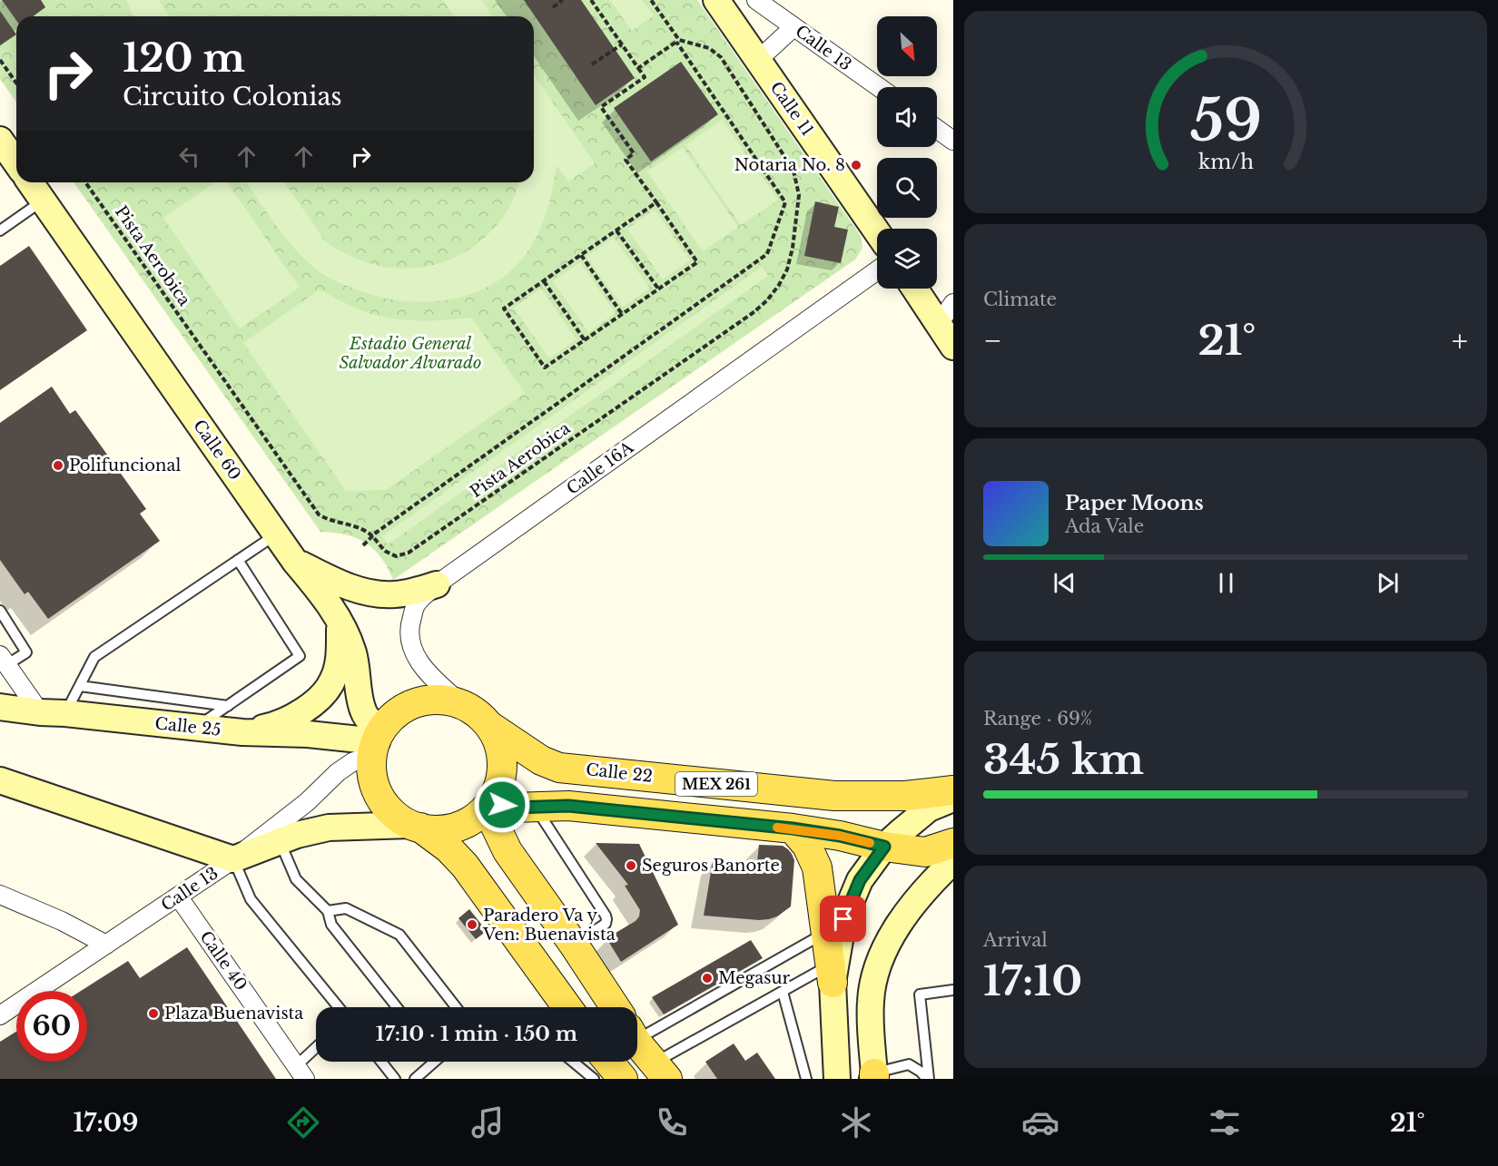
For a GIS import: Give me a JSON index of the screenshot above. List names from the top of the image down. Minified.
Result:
{"streets":{"main road":["Calle 11","Calle 60","Calle 25","Calle 22","MEX 261"],"street":["Calle 13","Calle 16A","Calle 40"],"path":["Pista Aerobica"]},"crossings":[["Calle 13","Calle 60"],["Calle 13","Calle 16A"],["Calle 13","Calle 25"],["Calle 13","Calle 22"],["Calle 13","MEX 261"],["Calle 13","Calle 40"],["Calle 60","Calle 16A"],["Calle 60","Calle 25"],["Calle 60","Calle 22"],["Calle 60","MEX 261"],["Calle 16A","Calle 25"],["Calle 16A","Calle 22"],["Calle 16A","MEX 261"],["Calle 25","Calle 22"],["Calle 25","MEX 261"],["Calle 22","MEX 261"]],"parks":["Estadio General Salvador Alvarado"],"places":["Notaria No. 8","Polifuncional","Seguros Banorte","Paradero Va y Ven: Buenavista","Megasur","Plaza Buenavista"],"north":"bottom right","page":{"turn":["120 m","Circuito Colonias"],"tile":["Climate",["Range · 69%","345 km"],["Arrival","17:10"]],"heat":["−","21°","+"],"song":["Paper Moons","Ada Vale"],"limit":"60","trip":"17:10 · 1 min · 150 m","tabs":["17:09","21°"],"gauge":["59","km/h"]}}
